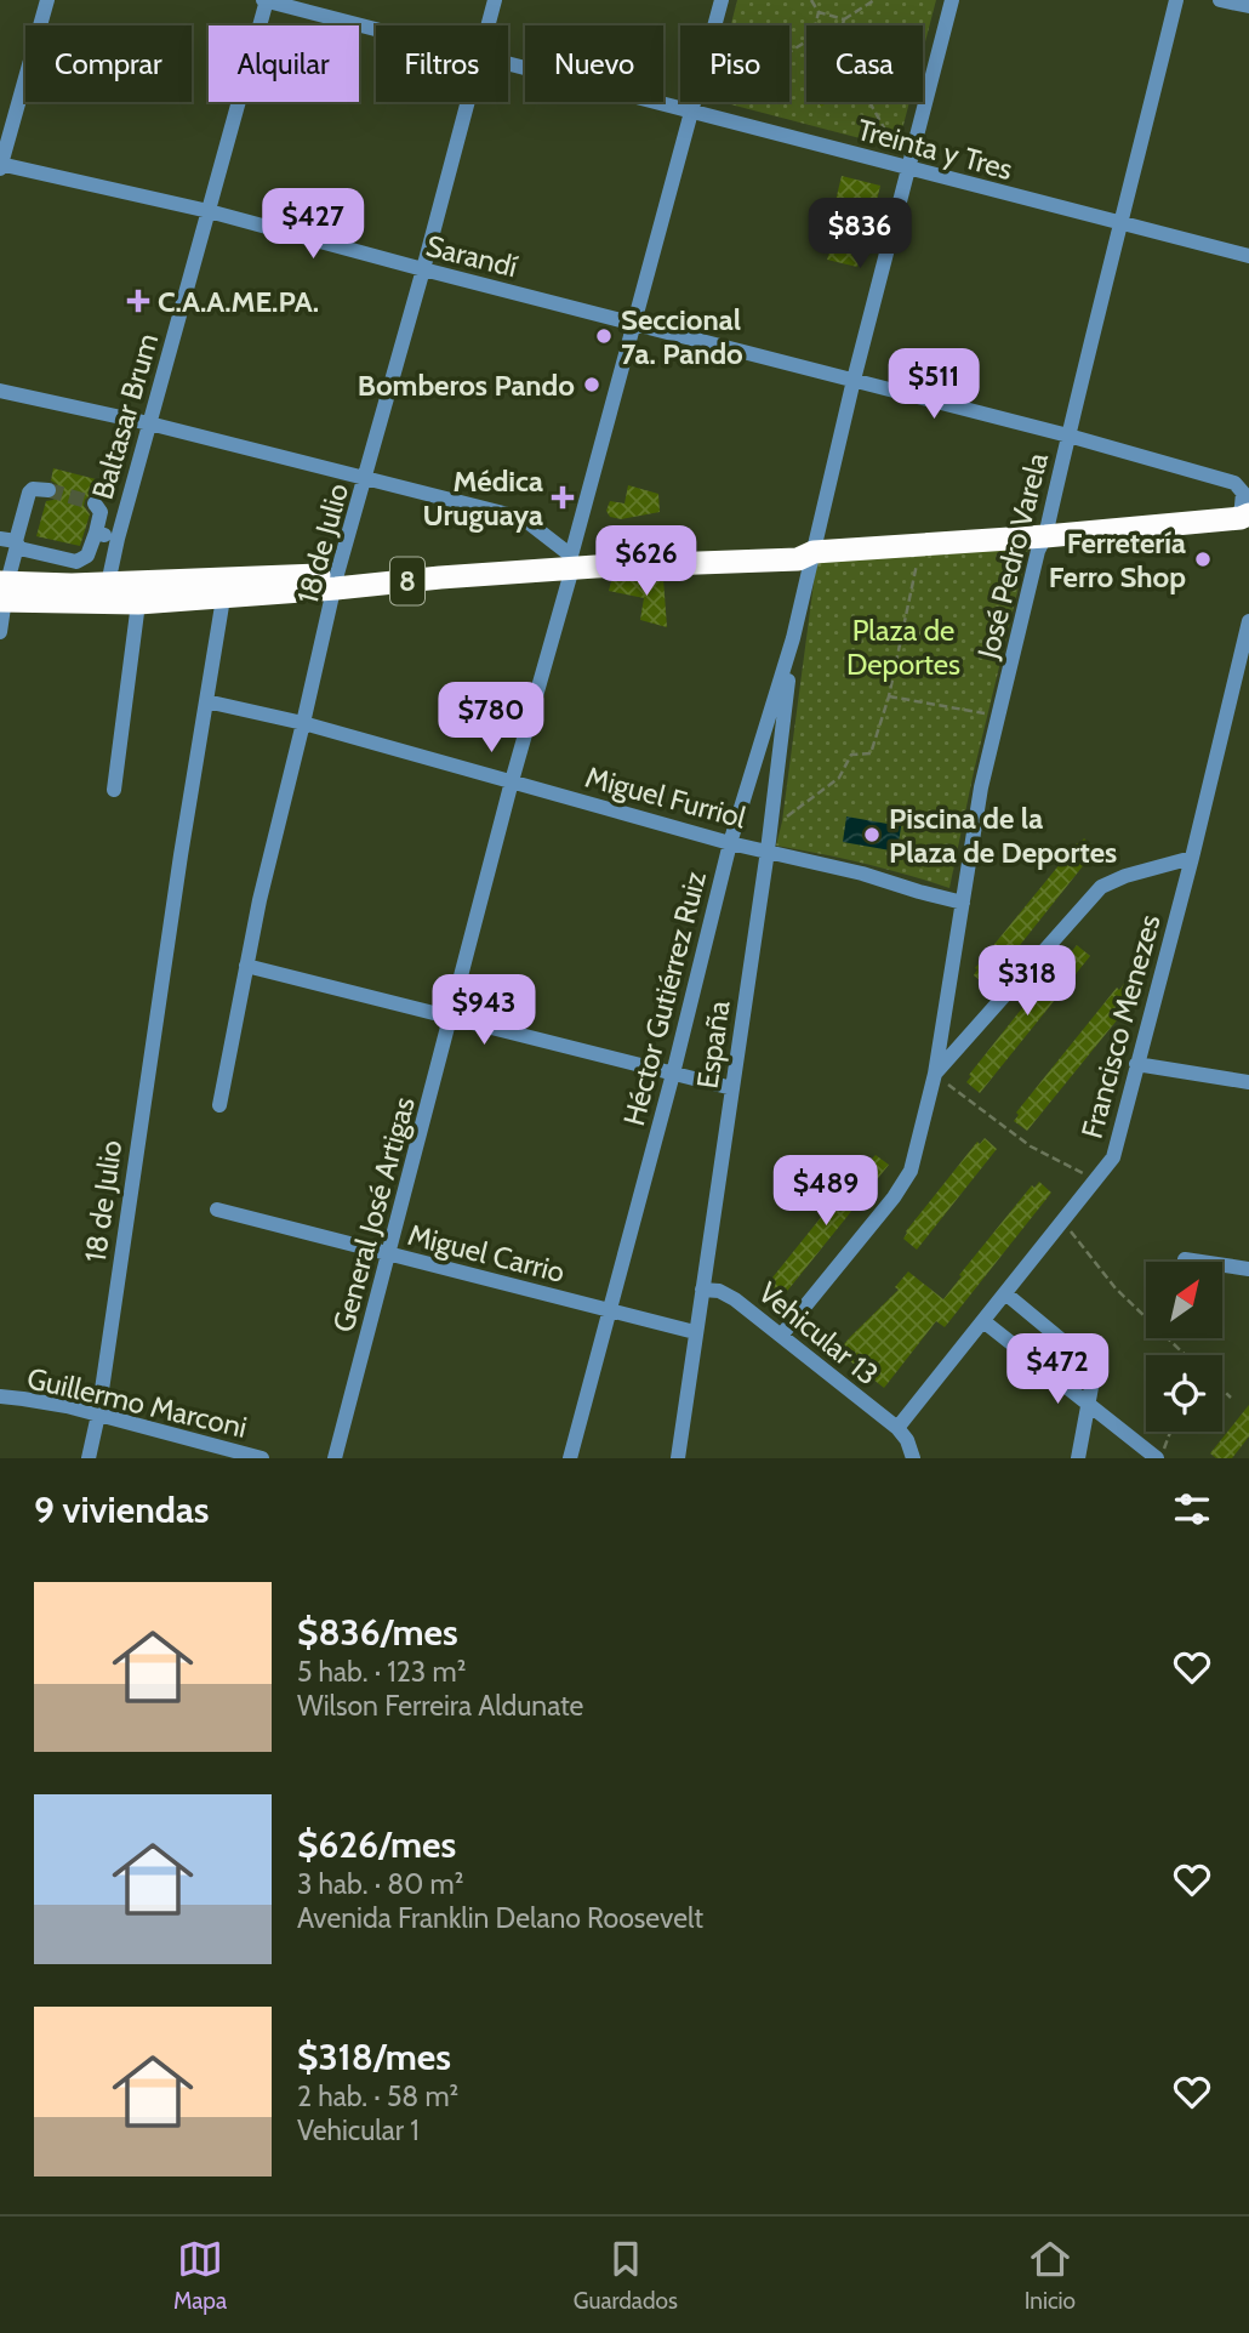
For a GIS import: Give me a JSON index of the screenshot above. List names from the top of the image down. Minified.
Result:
{"streets":{"highway":["8"],"street":["Treinta y Tres","Sarandí","Baltasar Brum","18 de Julio","José Pedro Varela","Miguel Furriol","Héctor Gutiérrez Ruiz","Francisco Menezes","España","General José Artigas","Miguel Carrio","Vehicular 13","Guillermo Marconi"]},"crossings":[["Treinta y Tres","Baltasar Brum"],["Treinta y Tres","José Pedro Varela"],["Treinta y Tres","Héctor Gutiérrez Ruiz"],["Treinta y Tres","General José Artigas"],["Sarandí","Baltasar Brum"],["Sarandí","18 de Julio"],["Sarandí","José Pedro Varela"],["Sarandí","8"],["Sarandí","Héctor Gutiérrez Ruiz"],["Sarandí","General José Artigas"],["Baltasar Brum","8"],["18 de Julio","8"],["18 de Julio","Miguel Furriol"],["18 de Julio","Guillermo Marconi"],["José Pedro Varela","8"],["José Pedro Varela","Miguel Furriol"],["José Pedro Varela","Vehicular 13"],["8","Héctor Gutiérrez Ruiz"],["8","General José Artigas"],["Miguel Furriol","Héctor Gutiérrez Ruiz"],["Miguel Furriol","España"],["Miguel Furriol","General José Artigas"],["Héctor Gutiérrez Ruiz","España"],["Héctor Gutiérrez Ruiz","Miguel Carrio"],["Francisco Menezes","Vehicular 13"],["España","Miguel Carrio"],["España","Vehicular 13"],["General José Artigas","Miguel Carrio"]],"parks":["Plaza de Deportes"],"places":{"health":["C.A.A.ME.PA.","Médica Uruguaya"],"other":["Seccional 7a. Pando","Bomberos Pando","Ferretería Ferro Shop","Piscina de la Plaza de Deportes"]},"north":"top right","page":{"chip":["Comprar","Alquilar","Filtros","Nuevo","Piso","Casa"],"price":["$427","$836","$511","$626","$780","$318","$943","$489","$472"],"heading":"9 viviendas","list":[{"name":"$836/mes","note":"5 hab. · 123 m² · Wilson Ferreira Aldunate"},{"name":"$626/mes","note":"3 hab. · 80 m² · Avenida Franklin Delano Roosevelt"},{"name":"$318/mes","note":"2 hab. · 58 m² · Vehicular 1"}],"tabs":["Mapa","Guardados","Inicio"]}}
